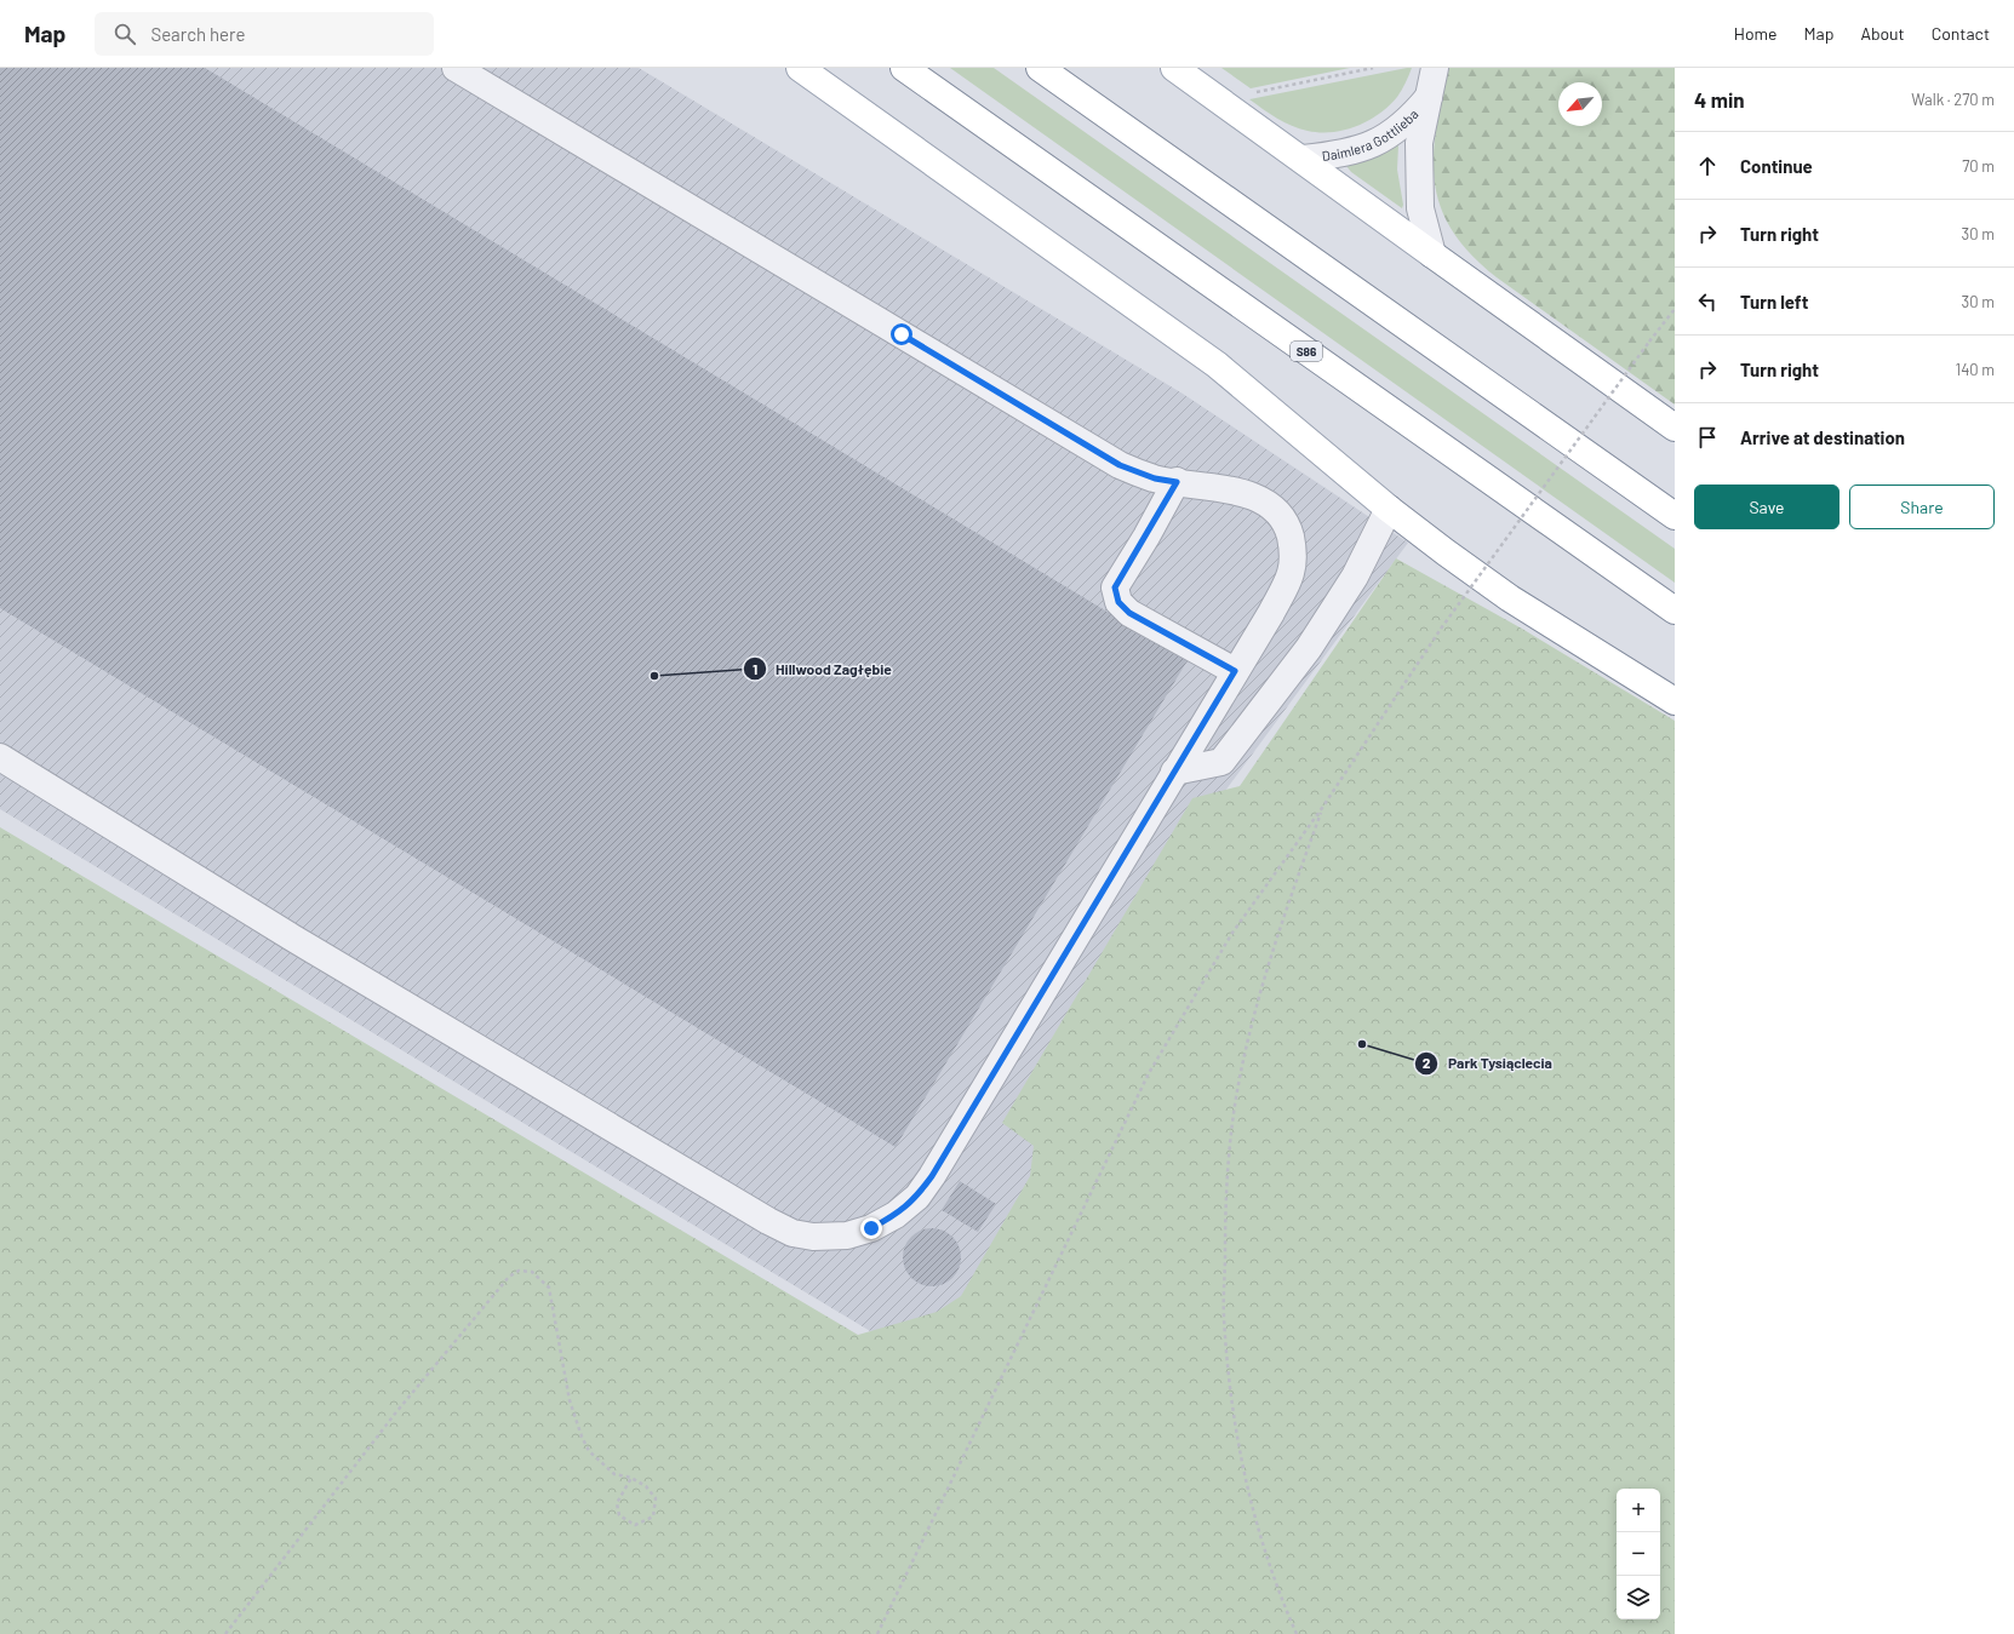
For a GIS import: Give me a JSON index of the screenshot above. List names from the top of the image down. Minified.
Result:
{"streets":{"main road":["S86"],"street":["Daimlera Gottlieba"]},"places":["Hillwood Zagłębie","Park Tysiąclecia"],"north":"bottom left","page":{"header":"Map","search":"Search here","nav":["Home","Map","About","Contact"],"heading":["4 min","Walk · 270 m"],"list":[["Continue","70 m"],["Turn right","30 m"],["Turn left","30 m"],["Turn right","140 m"],"Arrive at destination"],"buttons":["Save","Share"],"map_buttons":["+","−"]}}
